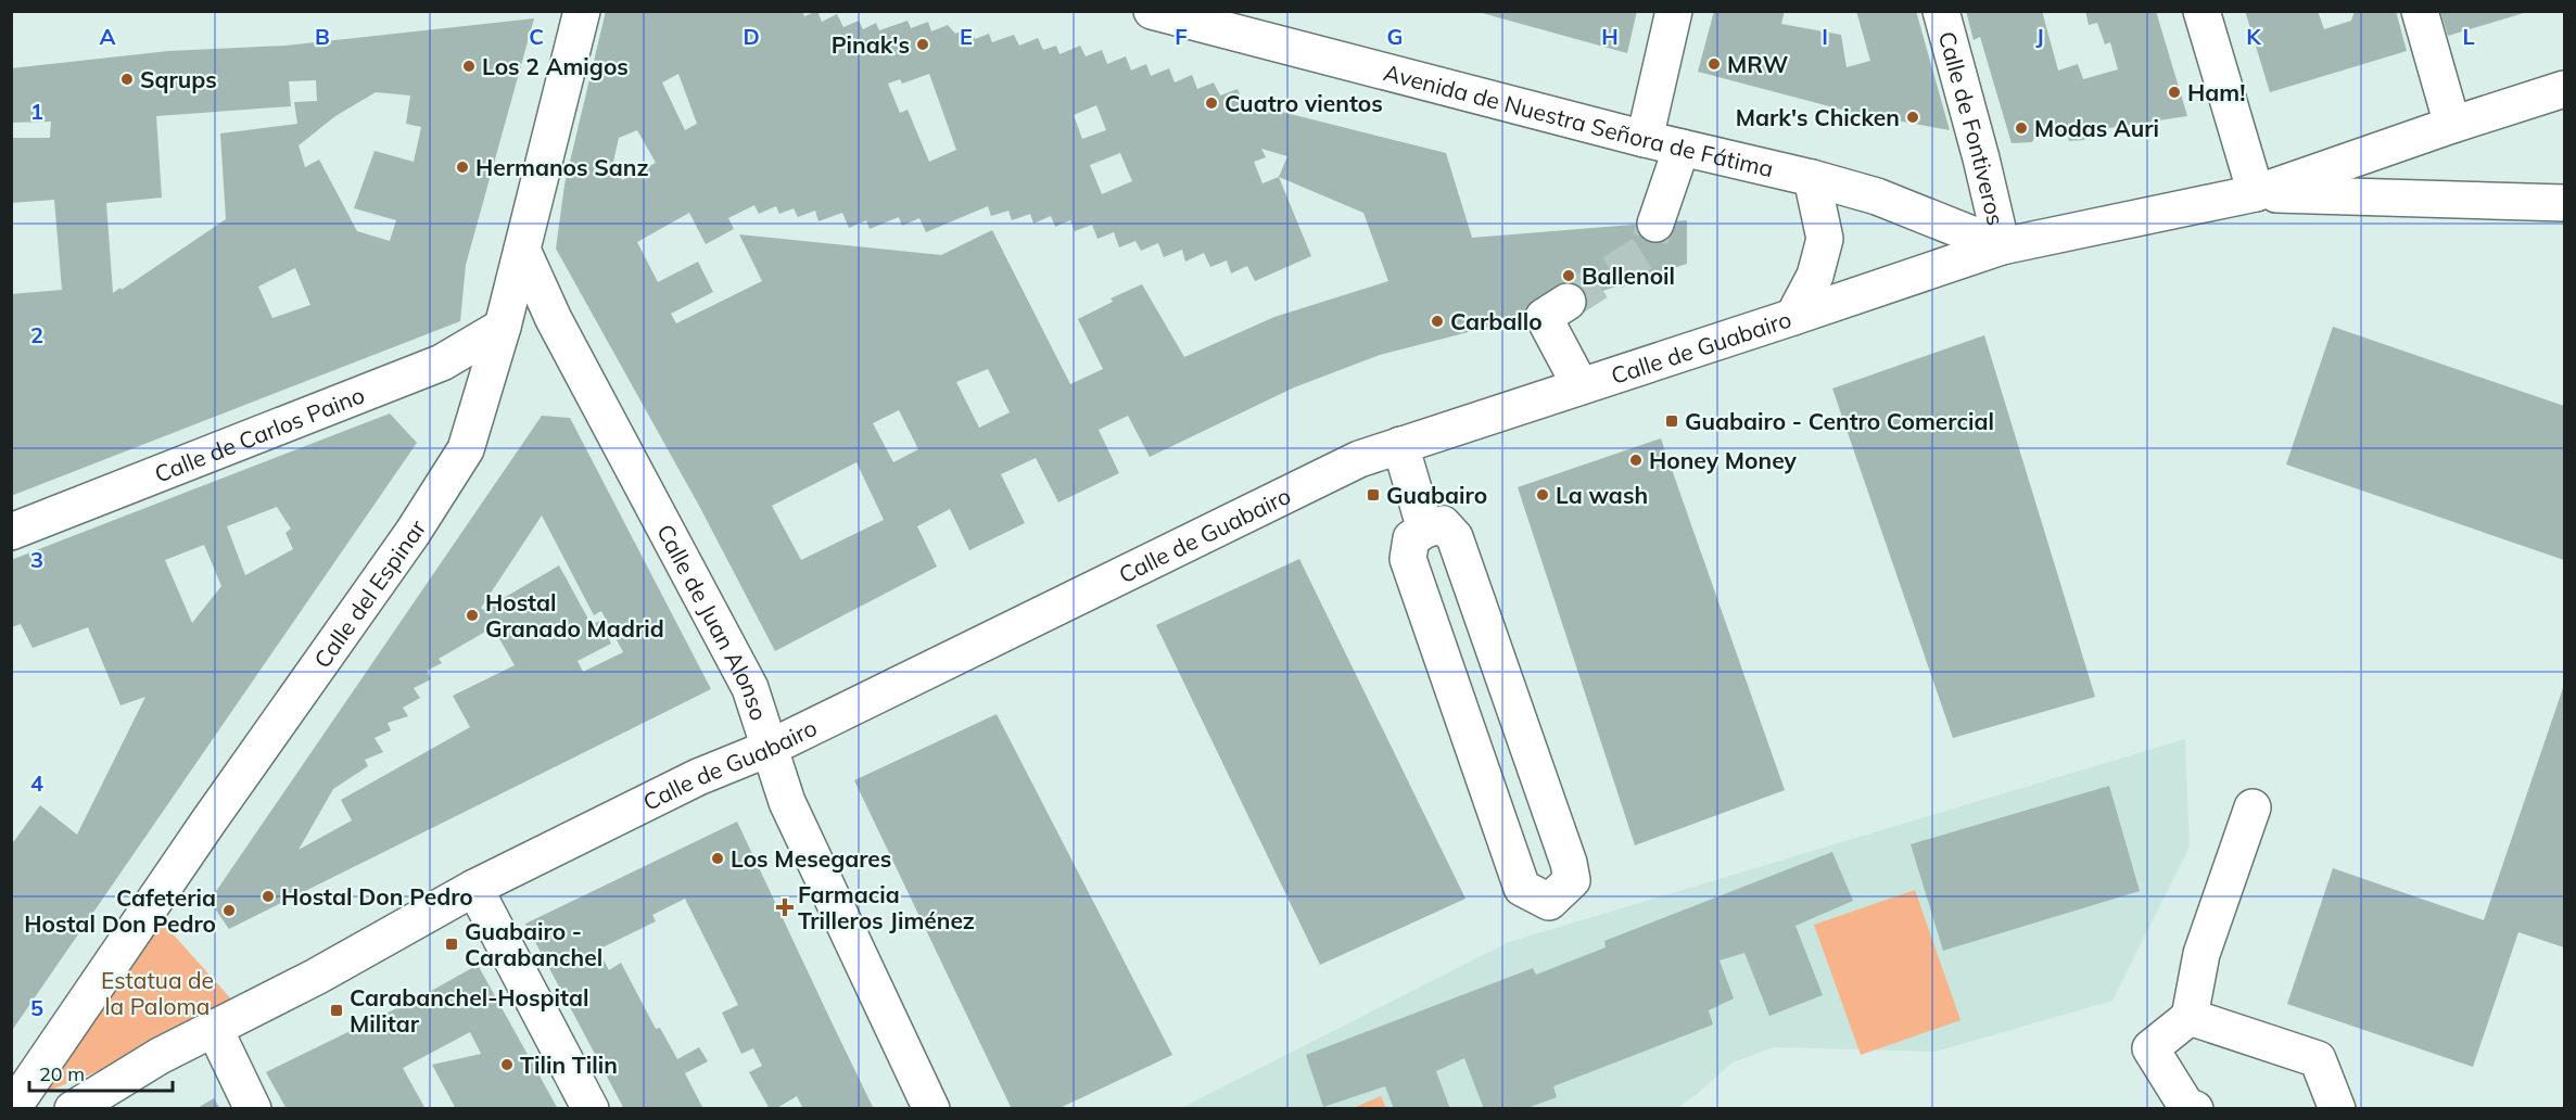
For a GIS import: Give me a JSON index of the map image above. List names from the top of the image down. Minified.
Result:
{"streets":{"street":["Avenida de Nuestra Señora de Fátima","Calle de Fontiveros","Calle de Guabairo","Calle de Carlos Paino","Calle del Espinar","Calle de Juan Alonso"]},"crossings":[["Avenida de Nuestra Señora de Fátima","Calle de Fontiveros"],["Avenida de Nuestra Señora de Fátima","Calle de Guabairo"],["Calle de Fontiveros","Calle de Guabairo"],["Calle de Guabairo","Calle de Juan Alonso"],["Calle de Carlos Paino","Calle del Espinar"],["Calle del Espinar","Calle de Juan Alonso"]],"parks":["Estatua de la Paloma"],"places":{"other":["Pinak's","MRW","Los 2 Amigos","Sqrups","Ham!","Cuatro vientos","Mark's Chicken","Modas Auri","Hermanos Sanz","Ballenoil","Carballo","Honey Money","La wash","Hostal Granado Madrid","Los Mesegares","Hostal Don Pedro","Cafeteria Hostal Don Pedro","Tilin Tilin"],"transit":["Guabairo - Centro Comercial","Guabairo","Guabairo - Carabanchel","Carabanchel-Hospital Militar"],"health":["Farmacia Trilleros Jiménez"]},"scale_bar":"20 m","grid":{"columns":["A","B","C","D","E","F","G","H","I","J","K","L"],"rows":["1","2","3","4","5"]}}
